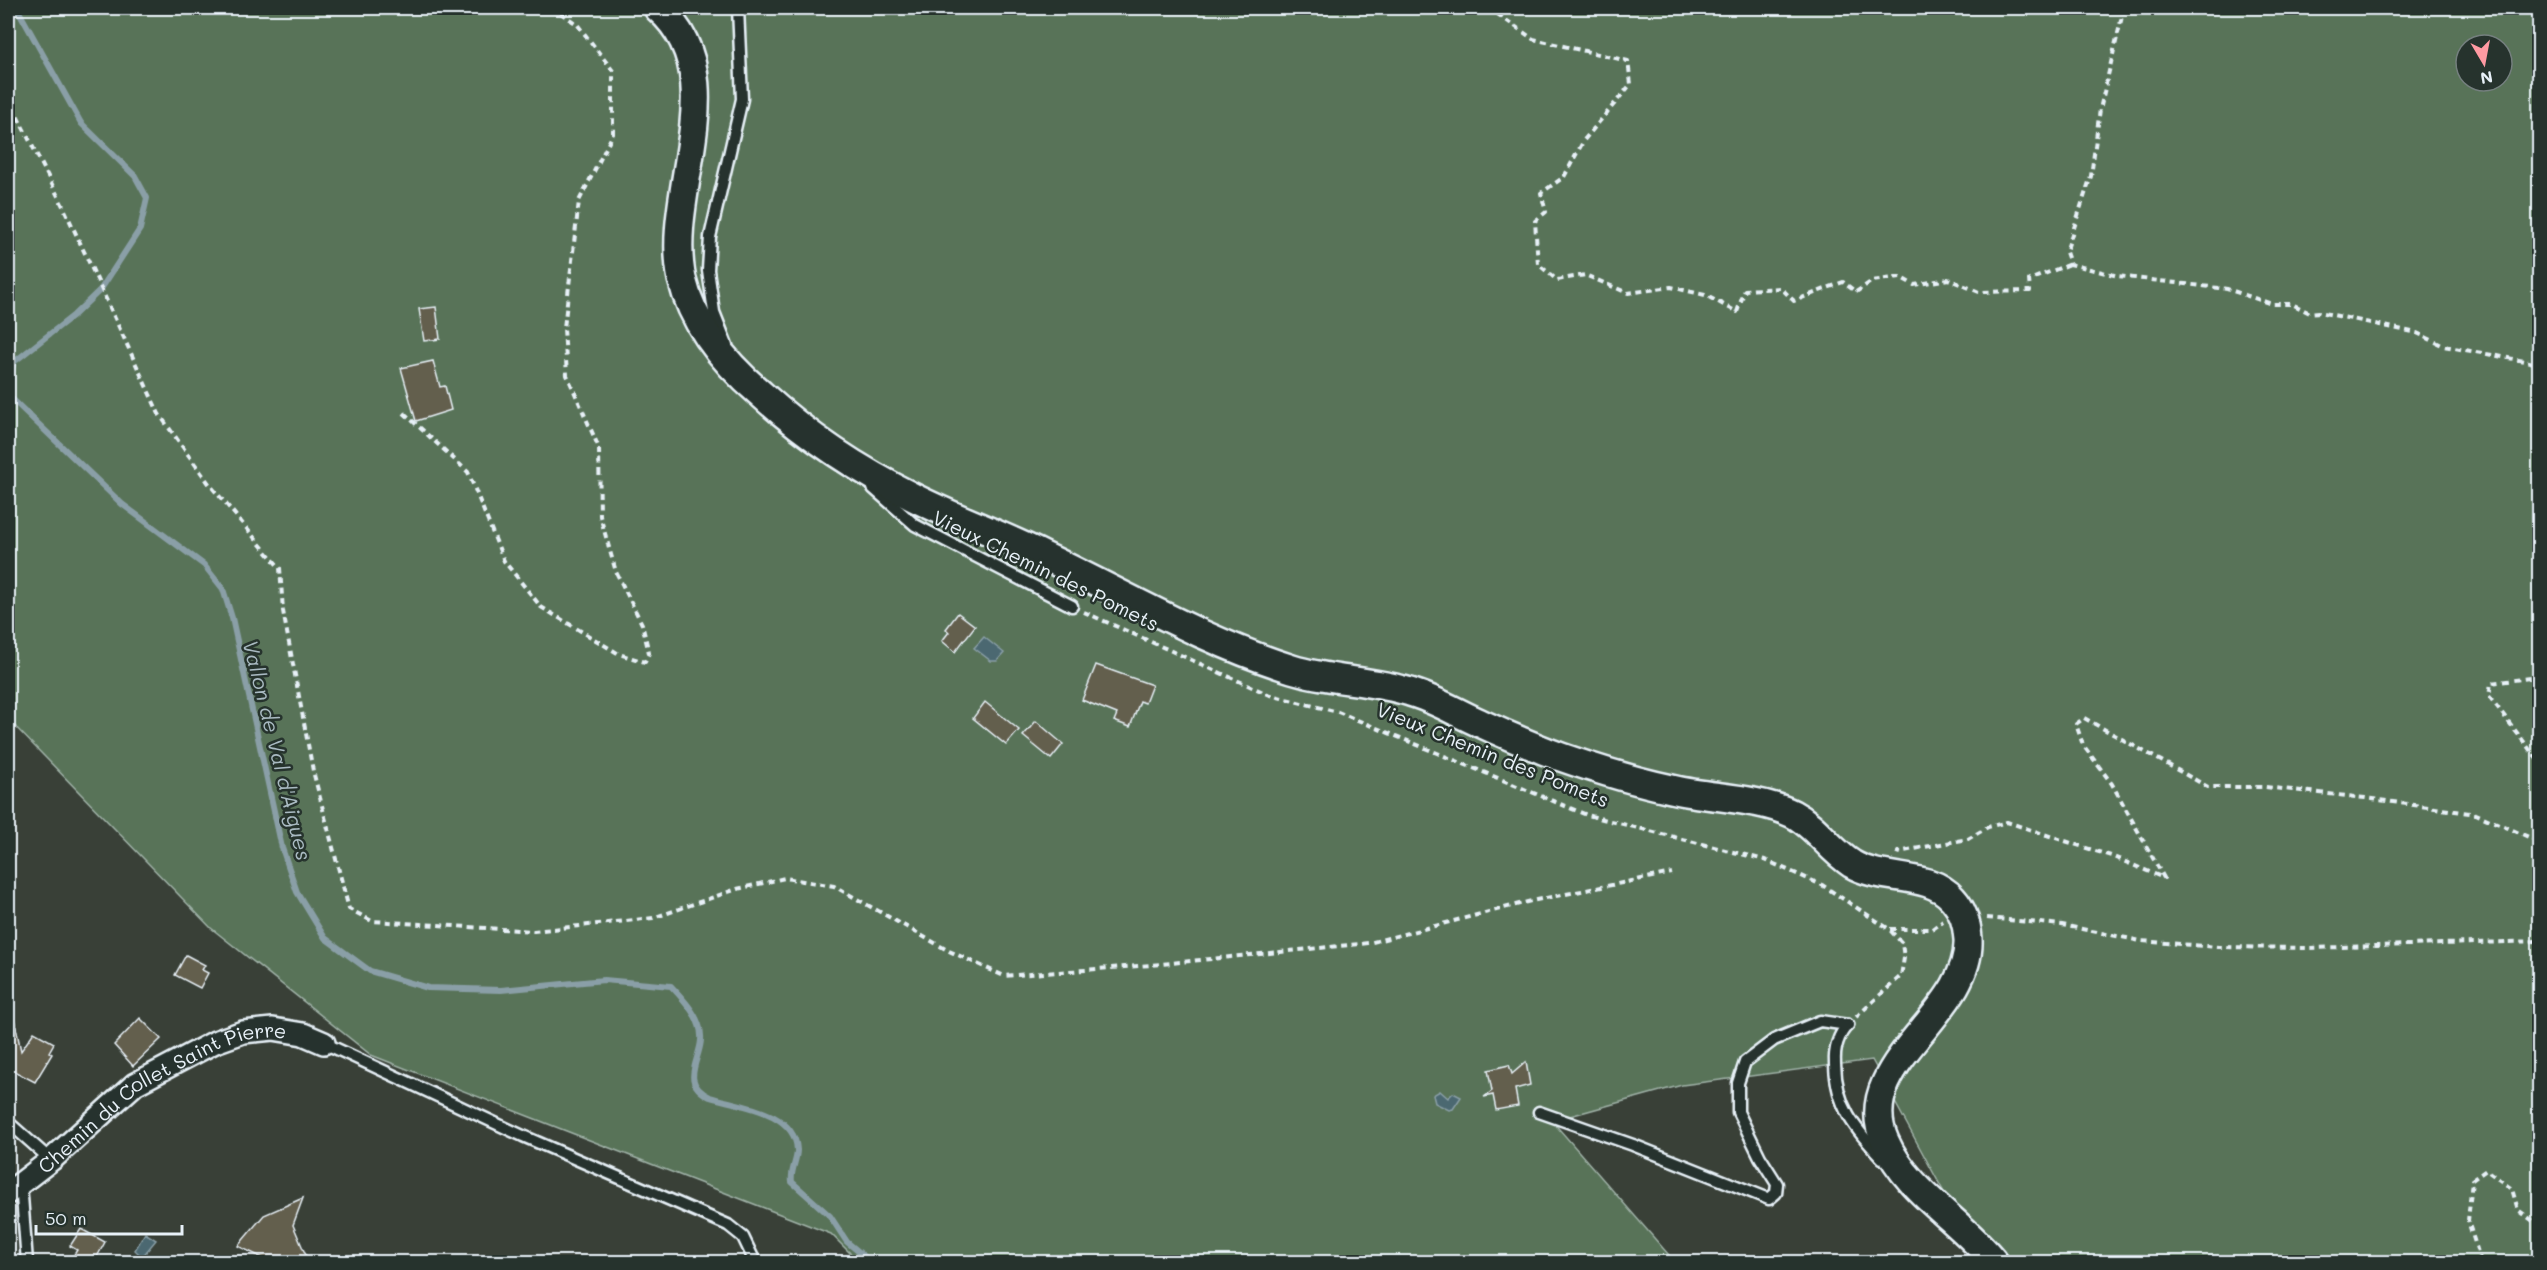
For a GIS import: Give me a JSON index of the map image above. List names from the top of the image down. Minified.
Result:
{"streets":{"street":["Chemin du Collet Saint Pierre"],"lane":["Vieux Chemin des Pomets"]},"water":["Vallon de Val d'Aigues"],"scale_bar":"50 m","north":"bottom"}
